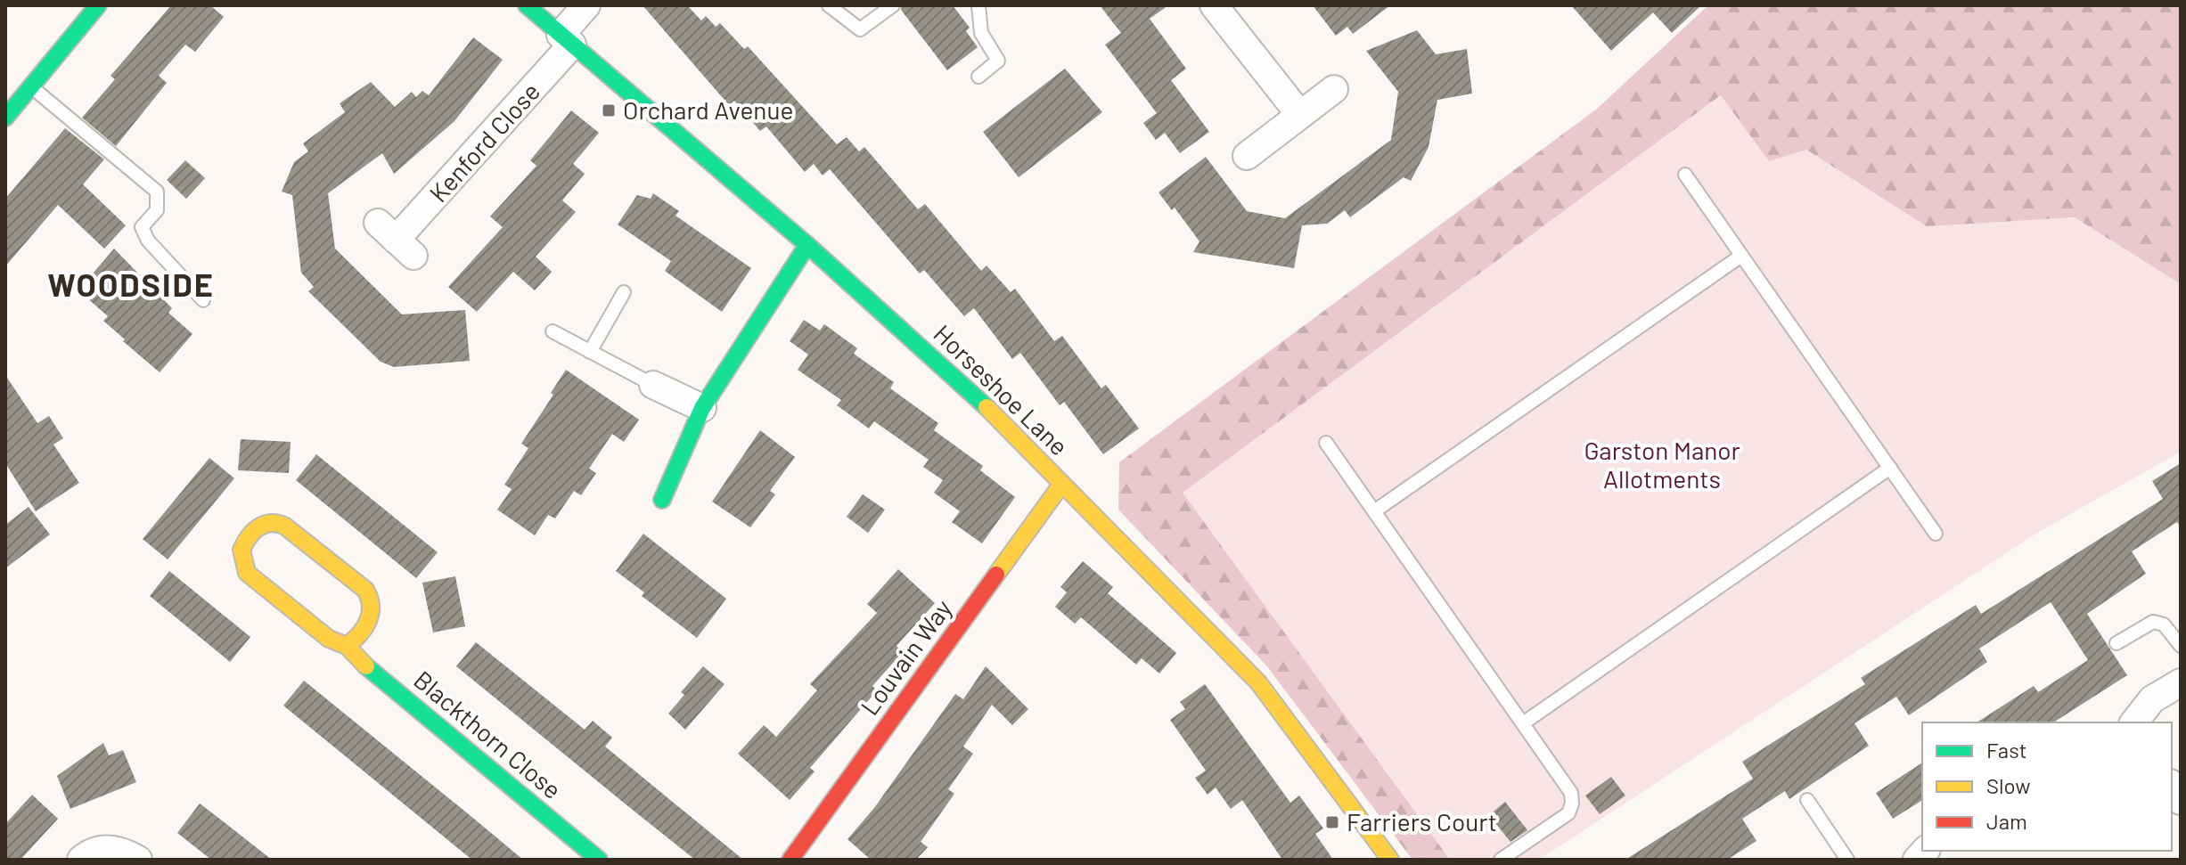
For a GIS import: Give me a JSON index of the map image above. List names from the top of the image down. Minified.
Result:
{"streets":{"street":["Kenford Close","Horseshoe Lane","Louvain Way","Blackthorn Close"]},"crossings":[["Kenford Close","Horseshoe Lane"],["Horseshoe Lane","Louvain Way"]],"districts":["WOODSIDE"],"parks":["Garston Manor Allotments"],"places":{"transit":["Orchard Avenue","Farriers Court"]},"legend":["Fast","Slow","Jam"]}
